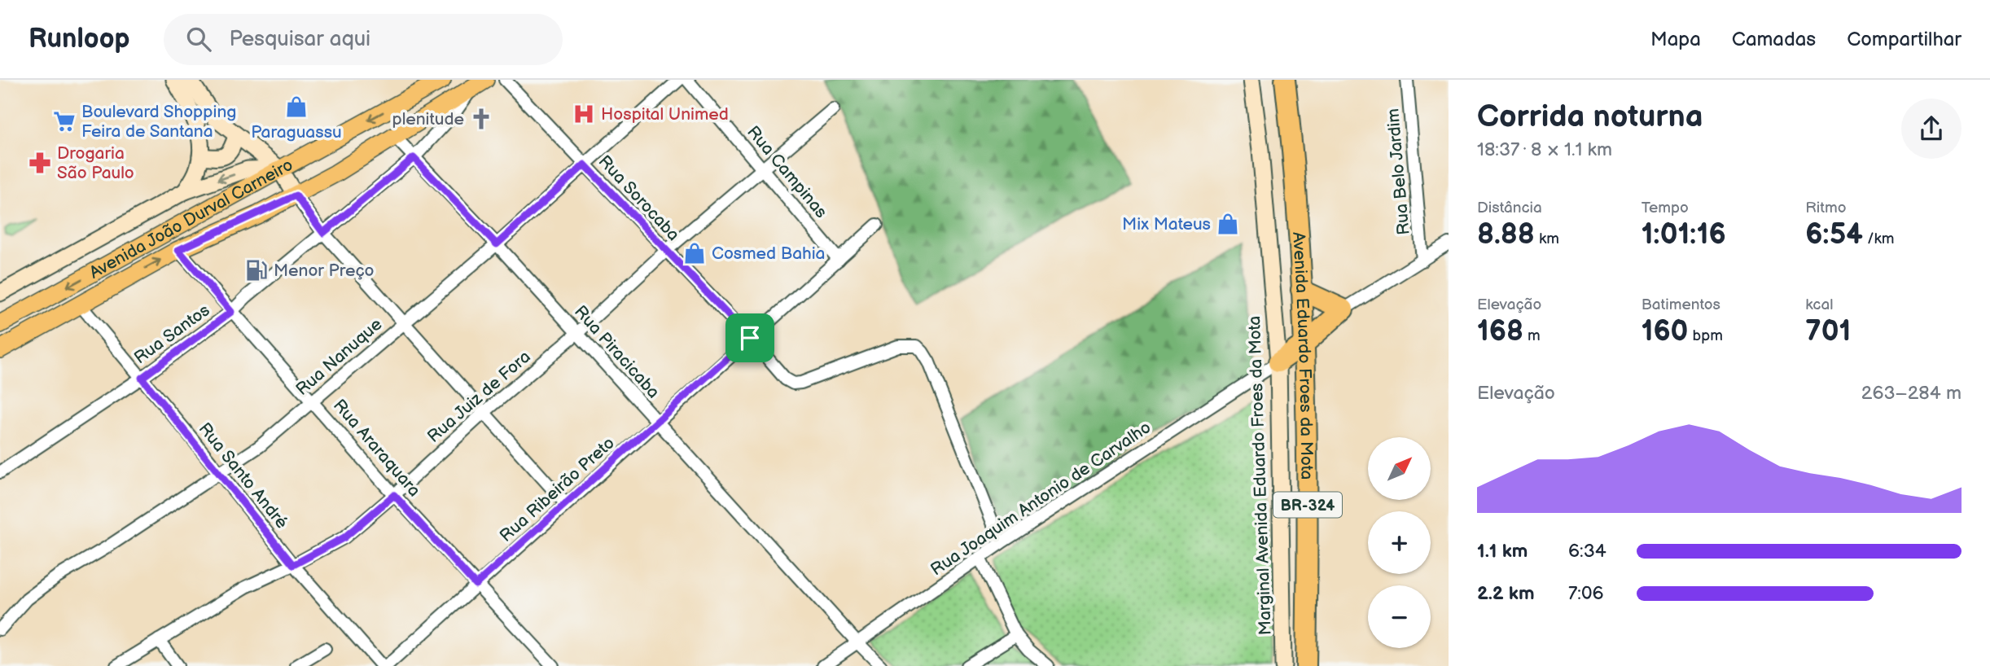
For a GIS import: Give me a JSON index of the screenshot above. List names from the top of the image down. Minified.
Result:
{"streets":{"highway":["Avenida Eduardo Froes da Mota","BR-324"],"main road":["Avenida João Durval Carneiro"],"street":["Rua Campinas","Rua Belo Jardim","Rua Sorocaba","Rua Santos","Rua Piracicaba","Rua Nanuque","Rua Juiz de Fora","Rua Araraquara","Rua Santo André","Marginal Avenida Eduardo Froes da Mota","Rua Ribeirão Preto","Rua Joaquim Antonio de Carvalho"]},"crossings":[["Rua Campinas","Rua Juiz de Fora"],["Rua Campinas","Rua Ribeirão Preto"],["Rua Sorocaba","Rua Nanuque"],["Rua Sorocaba","Rua Juiz de Fora"],["Rua Sorocaba","Rua Ribeirão Preto"],["Avenida João Durval Carneiro","Rua Santos"],["Avenida João Durval Carneiro","Rua Piracicaba"],["Avenida João Durval Carneiro","Rua Araraquara"],["Avenida João Durval Carneiro","Rua Santo André"],["Rua Santos","Rua Piracicaba"],["Rua Santos","Rua Araraquara"],["Rua Santos","Rua Santo André"],["Rua Piracicaba","Rua Nanuque"],["Rua Piracicaba","Rua Juiz de Fora"],["Rua Piracicaba","Rua Ribeirão Preto"],["Rua Piracicaba","Rua Joaquim Antonio de Carvalho"],["Rua Nanuque","Rua Araraquara"],["Rua Nanuque","Rua Santo André"],["Rua Juiz de Fora","Rua Araraquara"],["Rua Juiz de Fora","Rua Santo André"],["Rua Araraquara","Rua Ribeirão Preto"],["Marginal Avenida Eduardo Froes da Mota","Rua Joaquim Antonio de Carvalho"]],"places":{"shop":["Paraguassu","Mix Mateus","Cosmed Bahia"],"hospital":["Hospital Unimed"],"church":["plenitude"],"supermarket":["Boulevard Shopping Feira de Santana"],"pharmacy":["Drogaria São Paulo"],"fuel station":["Menor Preço"]},"north":"top right","page":{"header":"Runloop","search":"Pesquisar aqui","nav":["Mapa","Camadas","Compartilhar"],"heading":["Corrida noturna","18:37 · 8 × 1.1 km"],"stats":[["Distância","8.88 km"],["Tempo","1:01:16"],["Ritmo","6:54 /km"],["Elevação","168 m"],["Batimentos","160 bpm"],["kcal","701"]],"chart":["Elevação","263–284 m"],"map_buttons":["+","−"],"list":[{"name":"1.1 km","note":"6:34"},{"name":"2.2 km","note":"7:06"}]}}
